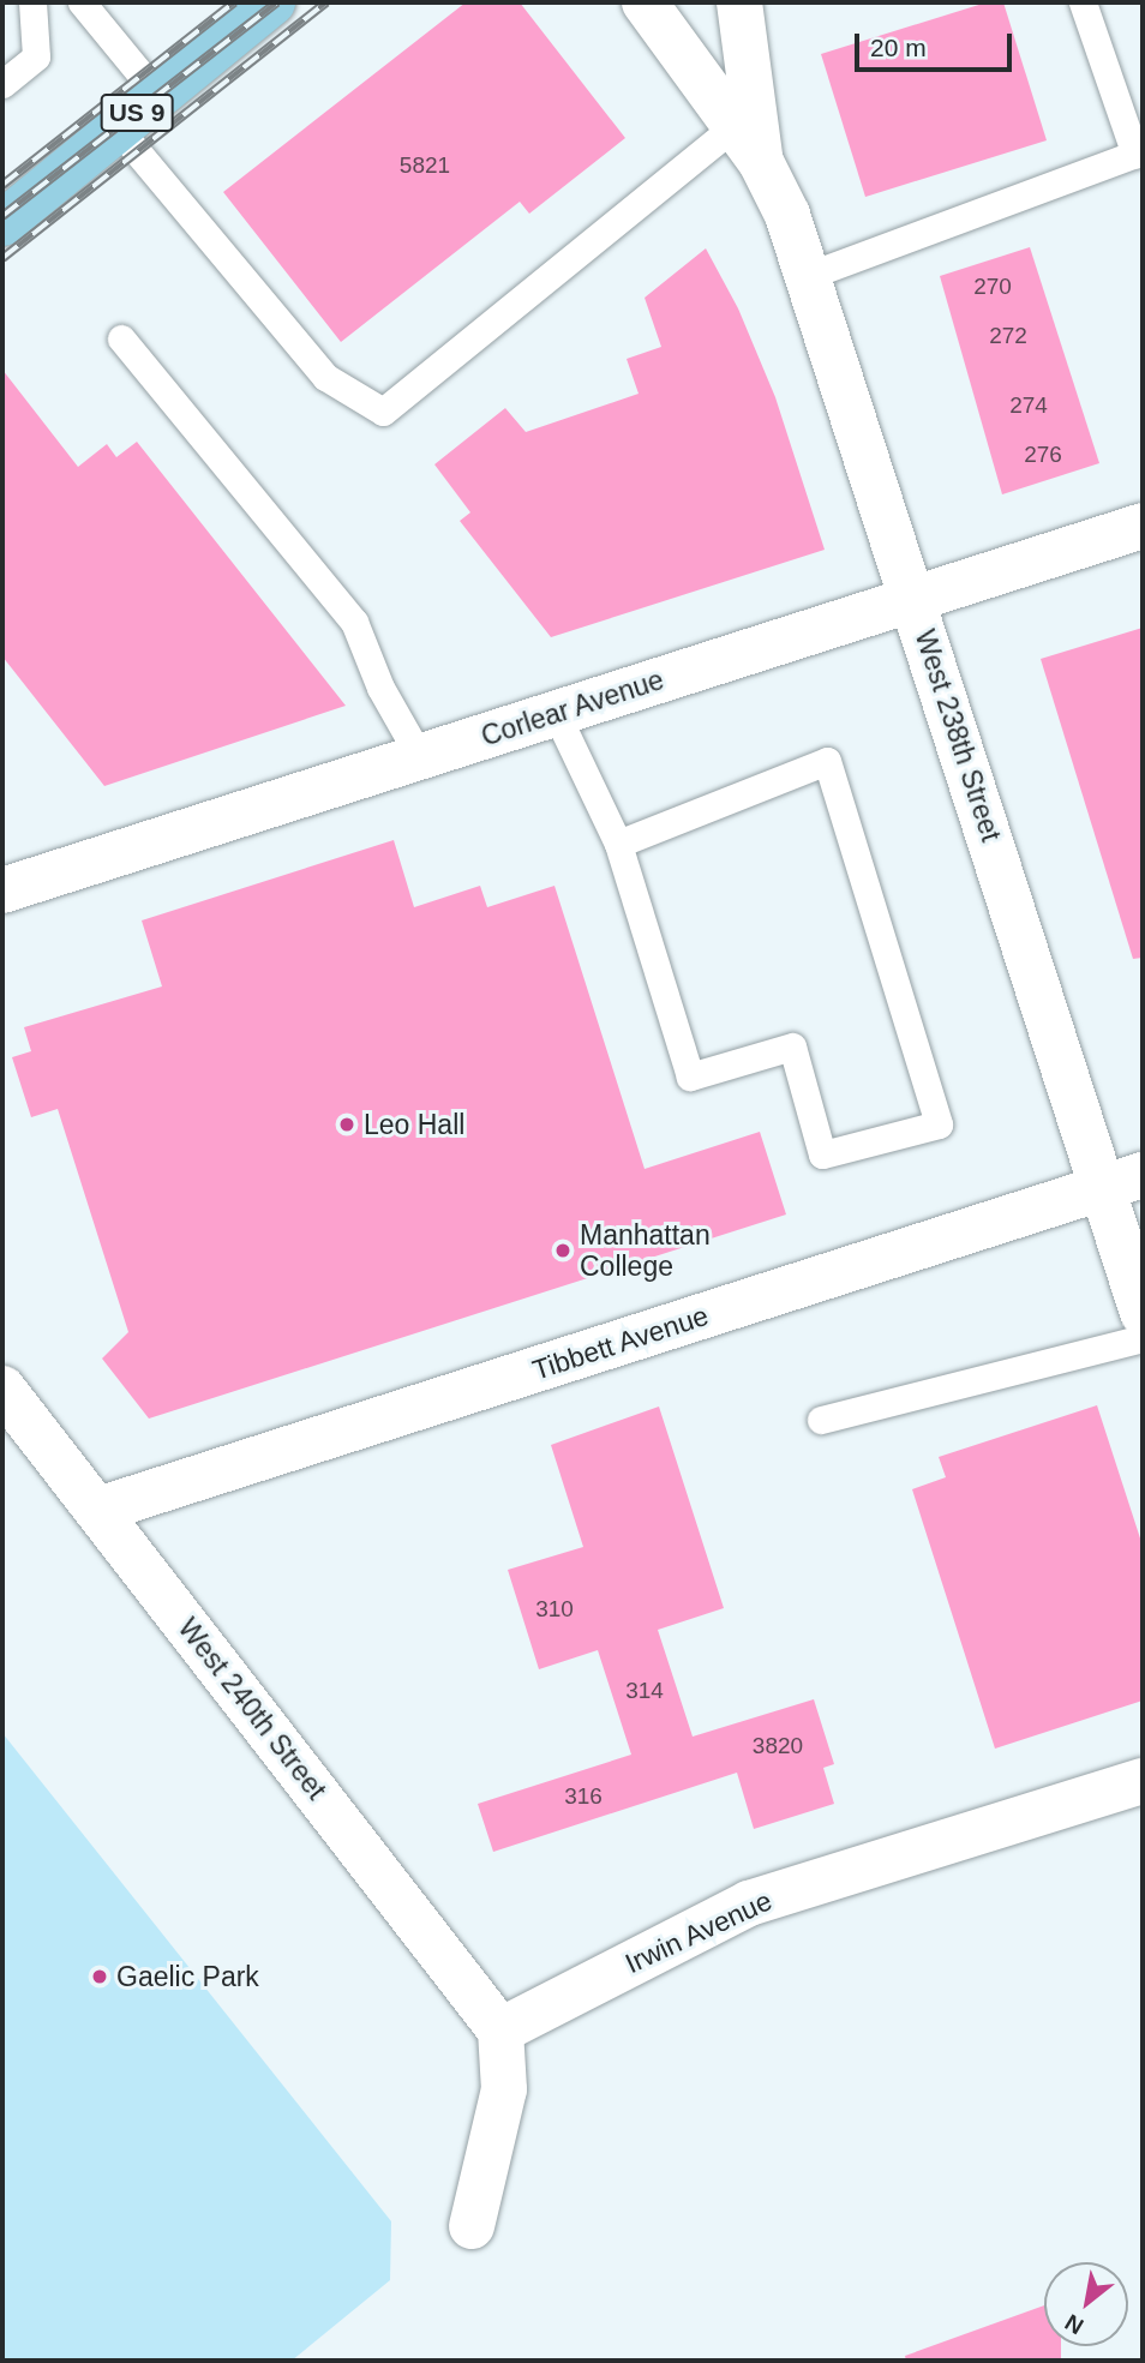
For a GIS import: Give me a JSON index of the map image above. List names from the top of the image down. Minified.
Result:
{"streets":{"main road":["US 9"],"street":["Corlear Avenue","West 238th Street","Tibbett Avenue","West 240th Street","Irwin Avenue"]},"crossings":[["Corlear Avenue","West 238th Street"],["West 238th Street","Tibbett Avenue"],["Tibbett Avenue","West 240th Street"],["West 240th Street","Irwin Avenue"]],"places":["Leo Hall","Manhattan College","Gaelic Park"],"house_numbers":["5821","270","272","274","276","310","314","3820","316"],"scale_bar":"20 m","north":"bottom left"}
